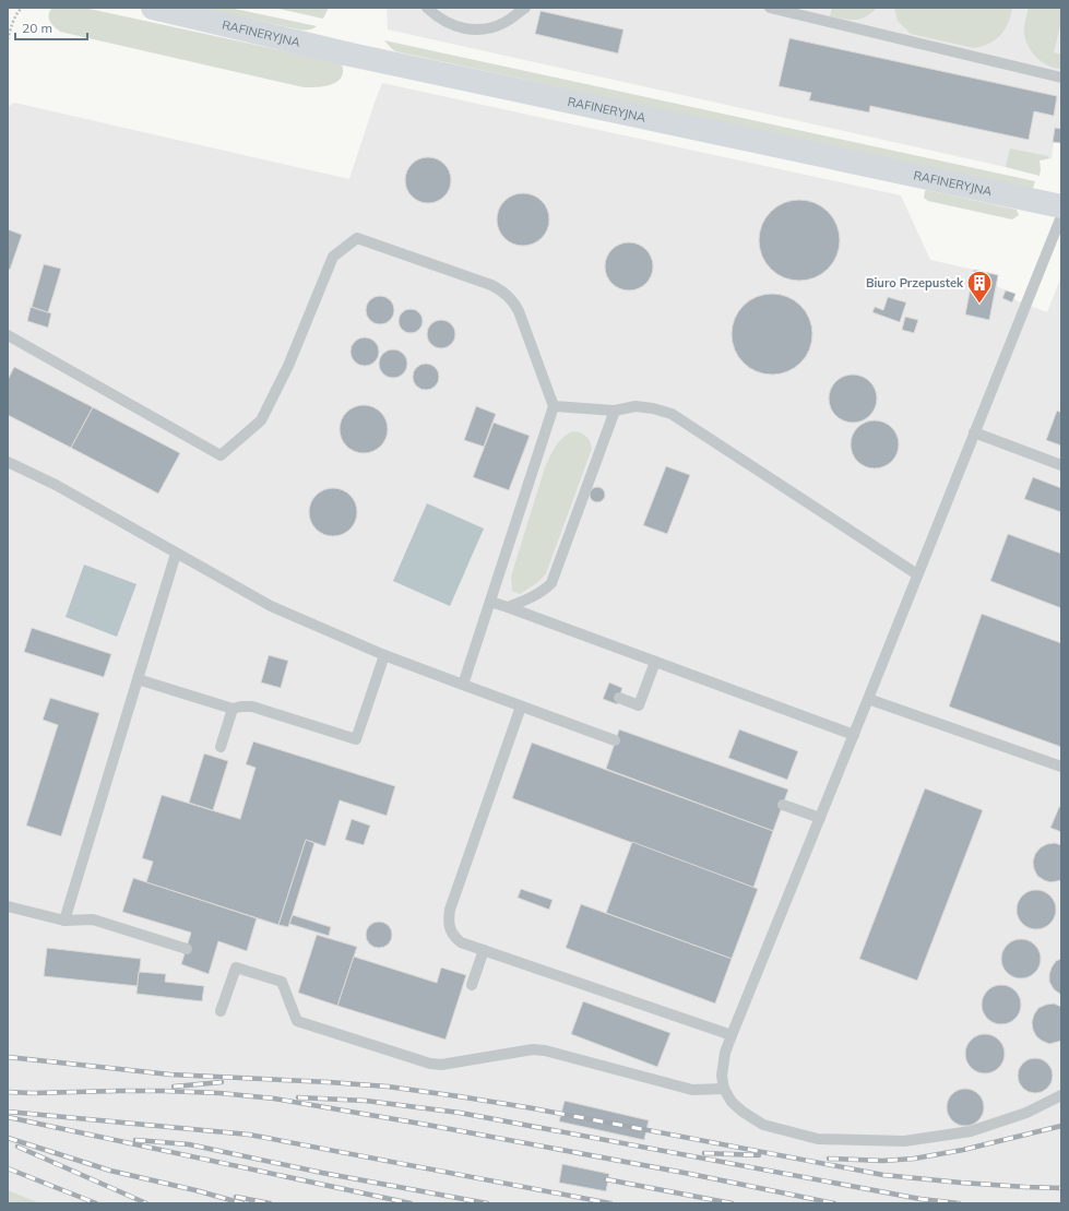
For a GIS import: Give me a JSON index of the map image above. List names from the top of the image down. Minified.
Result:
{"streets":{"street":["RAFINERYJNA"]},"places":{"building":["Biuro Przepustek"]},"scale_bar":"20 m"}
